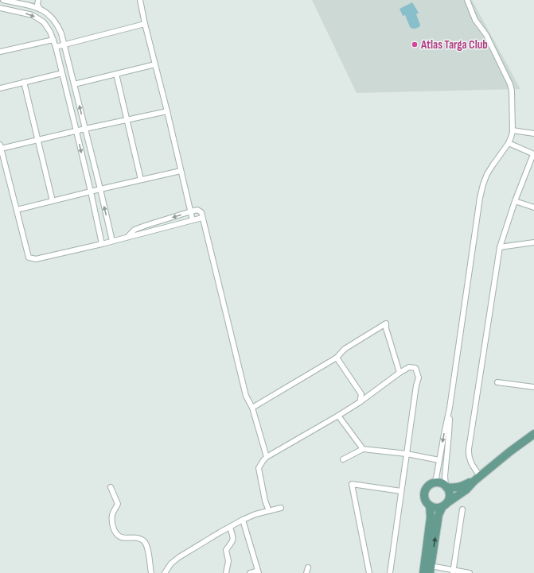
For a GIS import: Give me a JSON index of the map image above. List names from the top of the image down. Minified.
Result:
{"places":["Atlas Targa Club"]}
